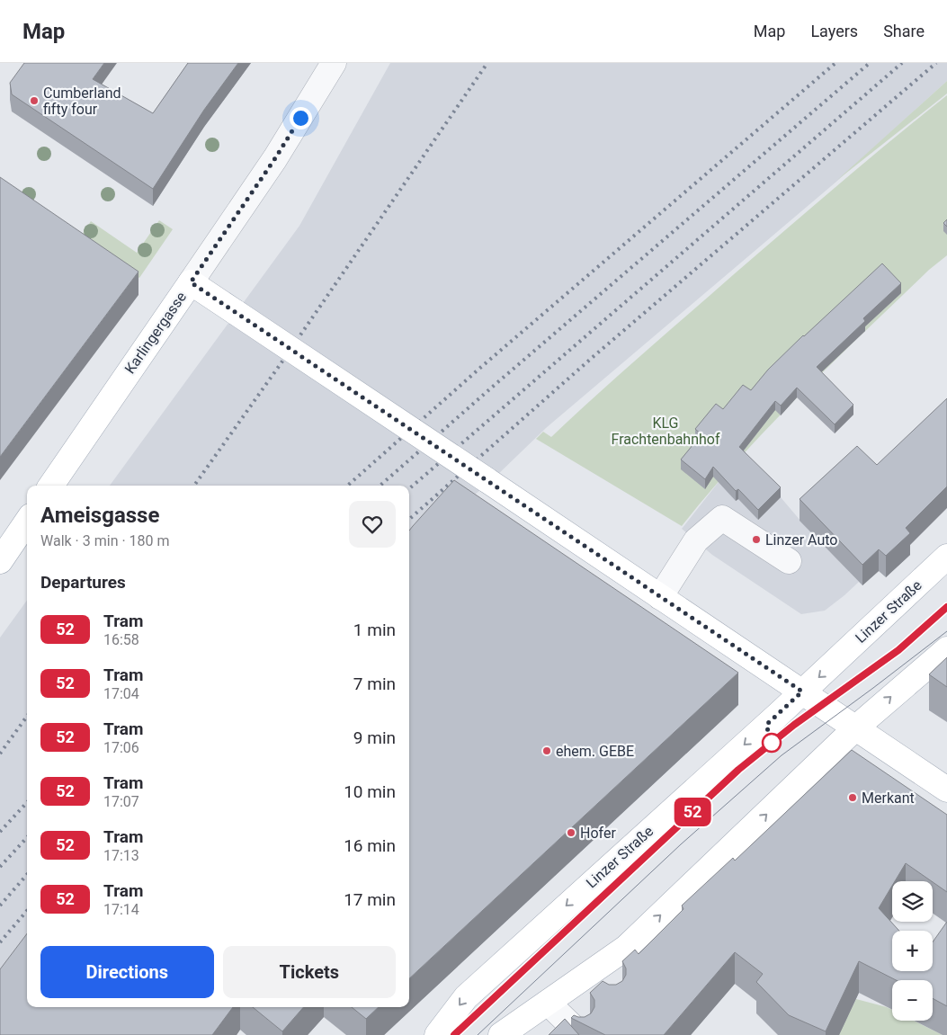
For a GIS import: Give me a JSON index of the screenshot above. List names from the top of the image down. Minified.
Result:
{"streets":{"main road":["Karlingergasse","Linzer Straße"]},"parks":["KLG Frachtenbahnhof"],"places":["Cumberland fifty four","Linzer Auto","ehem. GEBE","Merkant","Hofer"],"lines":["tram line 52"],"page":{"header":"Map","nav":["Map","Layers","Share"],"on_map":"52","heading":[["Ameisgasse","Walk · 3 min · 180 m"],"Departures"],"list":[{"mark":"52","name":"Tram","note":"16:58","value":"1 min"},{"mark":"52","name":"Tram","note":"17:04","value":"7 min"},{"mark":"52","name":"Tram","note":"17:06","value":"9 min"},{"mark":"52","name":"Tram","note":"17:07","value":"10 min"},{"mark":"52","name":"Tram","note":"17:13","value":"16 min"},{"mark":"52","name":"Tram","note":"17:14","value":"17 min"}],"map_buttons":["+","−"],"buttons":["Directions","Tickets"]}}
